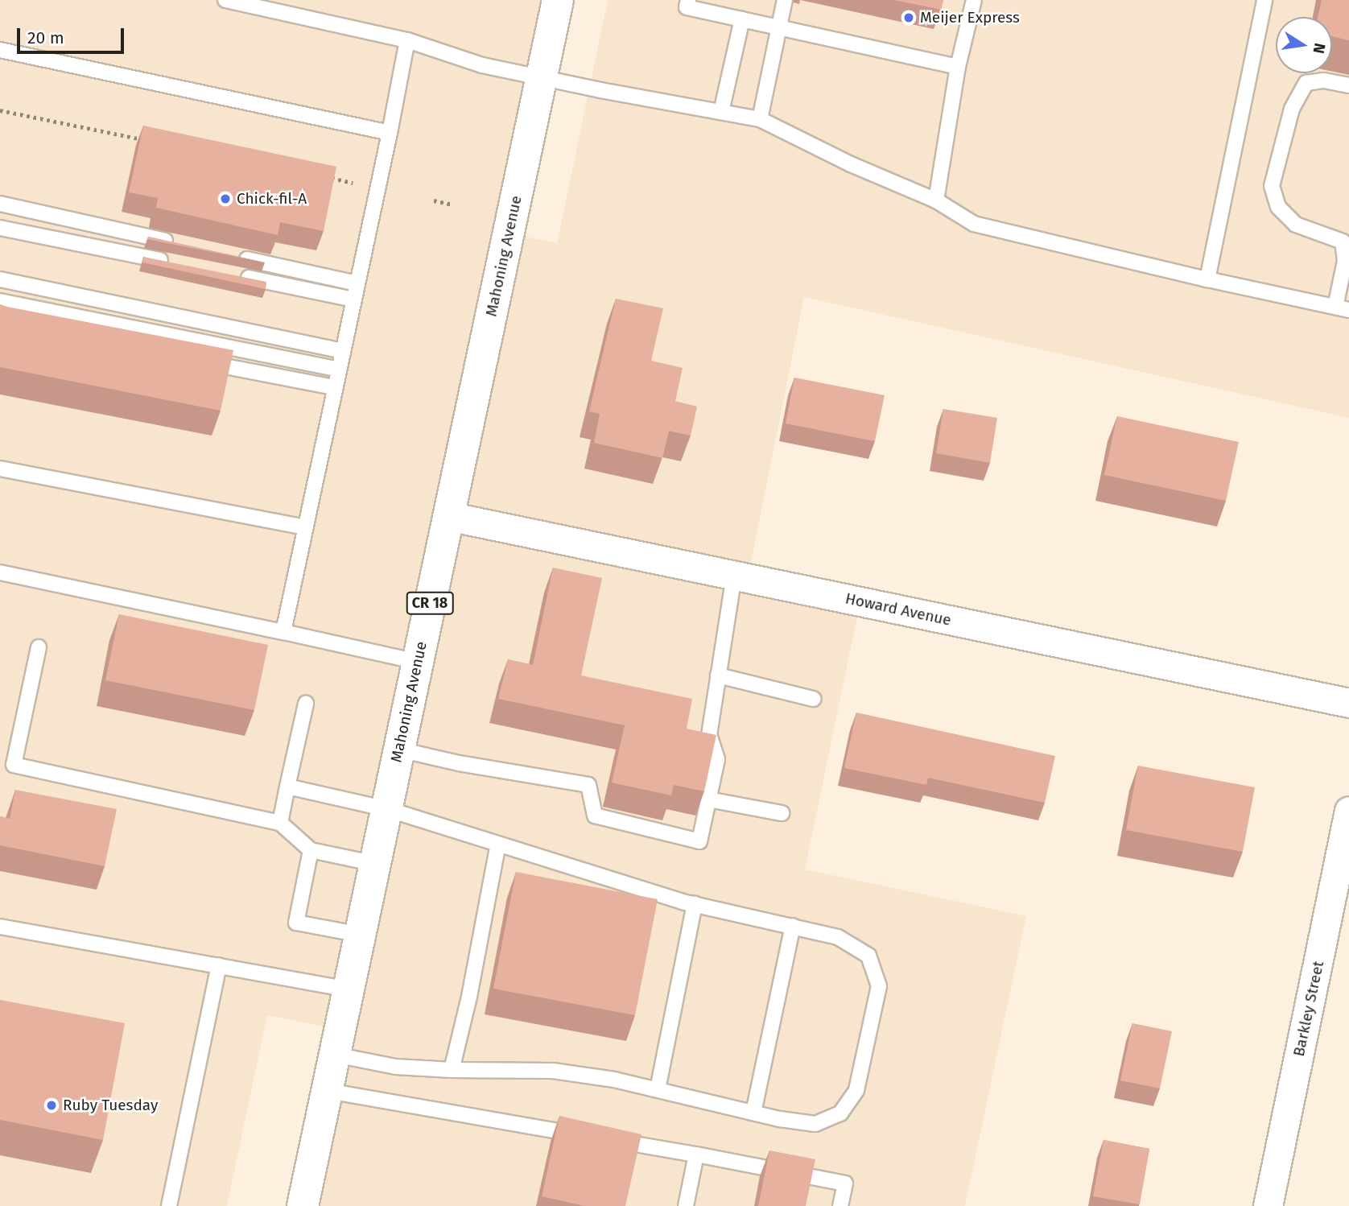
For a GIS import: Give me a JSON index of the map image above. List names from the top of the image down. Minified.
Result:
{"streets":{"main road":["Mahoning Avenue","CR 18"],"street":["Howard Avenue","Barkley Street"]},"crossings":[["Mahoning Avenue","Howard Avenue"]],"places":["Meijer Express","Chick-fil-A","Ruby Tuesday"],"scale_bar":"20 m","north":"right"}
